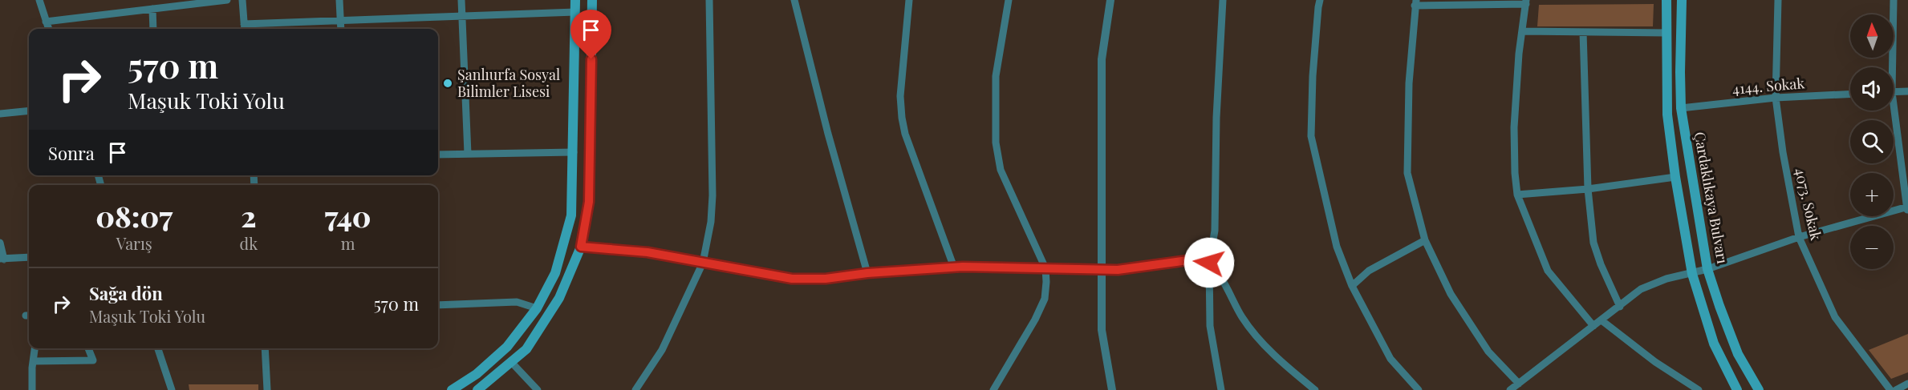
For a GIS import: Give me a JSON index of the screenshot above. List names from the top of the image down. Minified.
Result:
{"streets":{"main road":["Çardaklıkaya Bulvarı"],"street":["4144. Sokak","4073. Sokak"]},"crossings":[["4144. Sokak","Çardaklıkaya Bulvarı"],["4144. Sokak","4073. Sokak"]],"places":["Şanlıurfa Sosyal Bilimler Lisesi"],"north":"top","page":{"map_buttons":["+","−"],"turn":["570 m","Maşuk Toki Yolu"],"then":"Sonra","eta":["08:07","Varış","2","dk","740","m"],"list":[{"name":"Sağa dön","note":"Maşuk Toki Yolu","value":"570 m"}]}}
